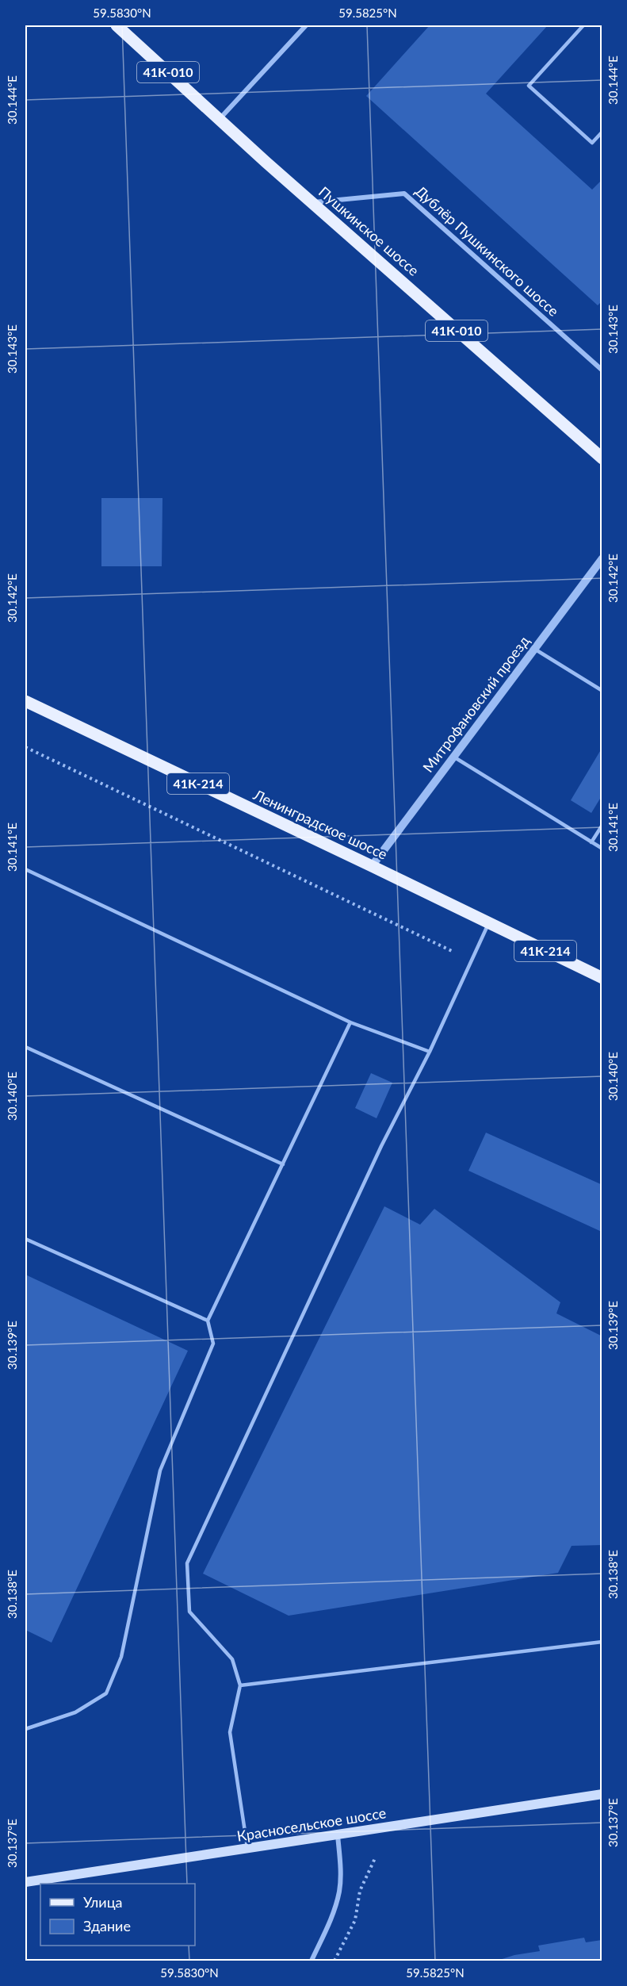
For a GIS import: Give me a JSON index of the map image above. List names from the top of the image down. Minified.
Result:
{"streets":{"main road":["41К-010","Пушкинское шоссе","41К-214","Ленинградское шоссе","Красносельское шоссе"],"street":["Дублёр Пушкинского шоссе","Митрофановский проезд"]},"crossings":[["Пушкинское шоссе","Дублёр Пушкинского шоссе"],["Митрофановский проезд","Ленинградское шоссе"]],"legend":["Улица","Здание"],"coordinates":["59.5830°N","59.5825°N","30.144°E","30.143°E","30.142°E","30.141°E","30.140°E","30.139°E","30.138°E","30.137°E"]}
